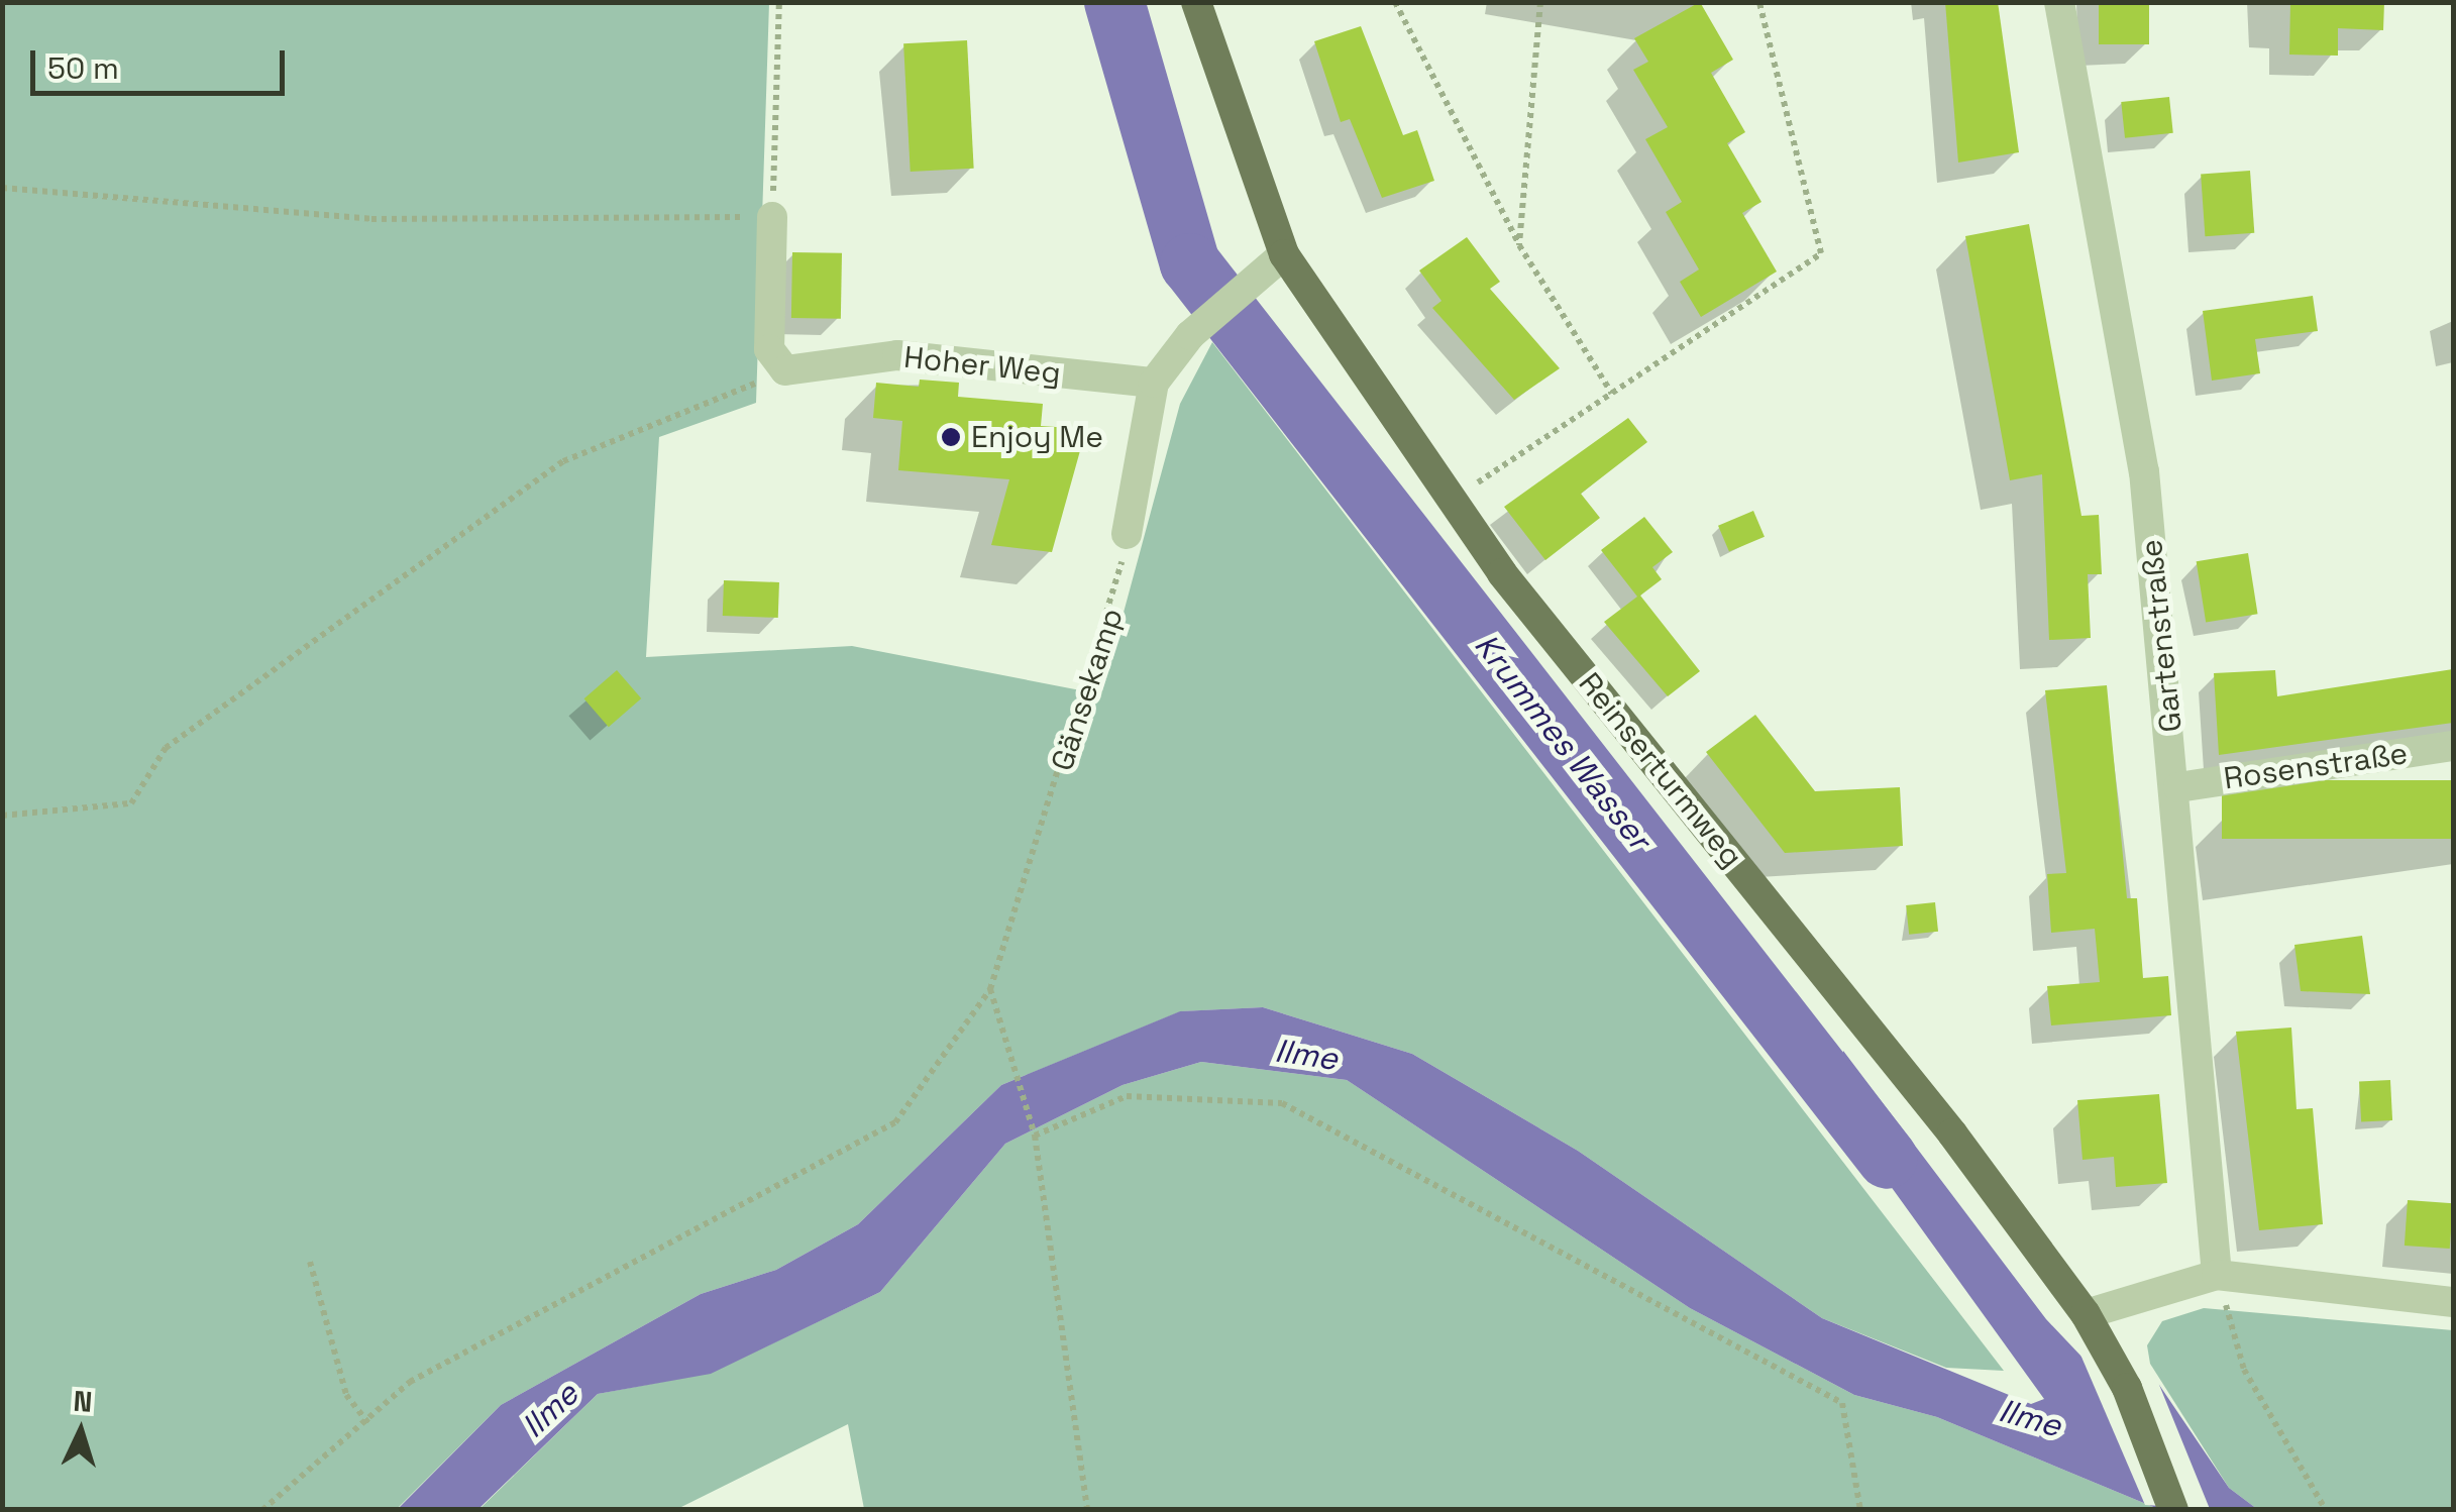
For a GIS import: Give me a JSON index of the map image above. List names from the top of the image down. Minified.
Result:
{"streets":{"main road":["Reinserturmweg"],"street":["Hoher Weg","Gartenstraße","Rosenstraße"],"path":["Gänsekamp"]},"crossings":[["Gartenstraße","Rosenstraße"]],"water":["Krummes Wasser","Ilme"],"places":["Enjoy Me"],"scale_bar":"50 m","north":"top"}
